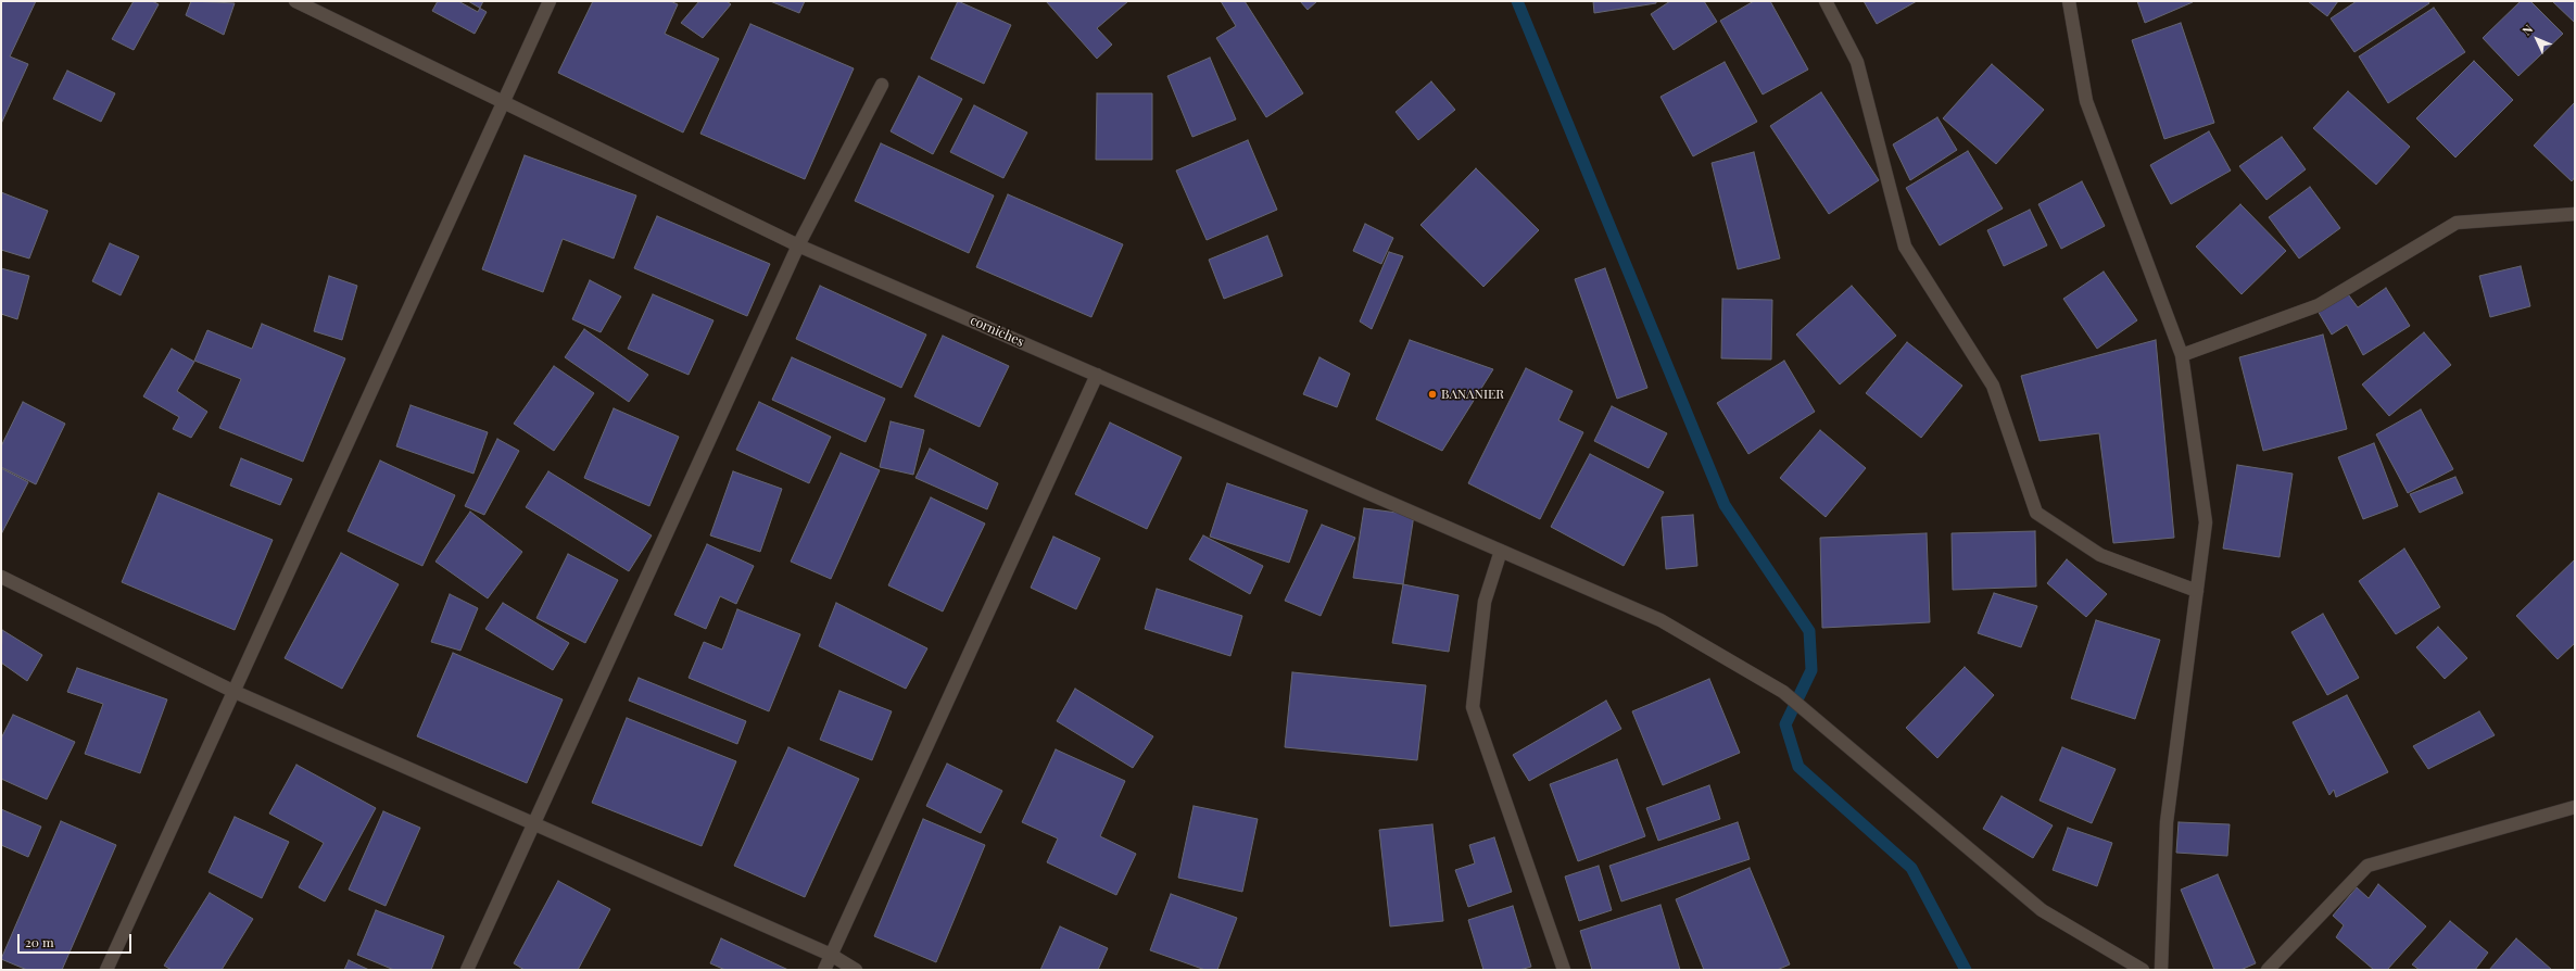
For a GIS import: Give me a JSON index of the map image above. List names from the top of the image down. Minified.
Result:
{"streets":{"street":["corniches"]},"places":["BANANIER"],"scale_bar":"20 m","north":"top left"}
